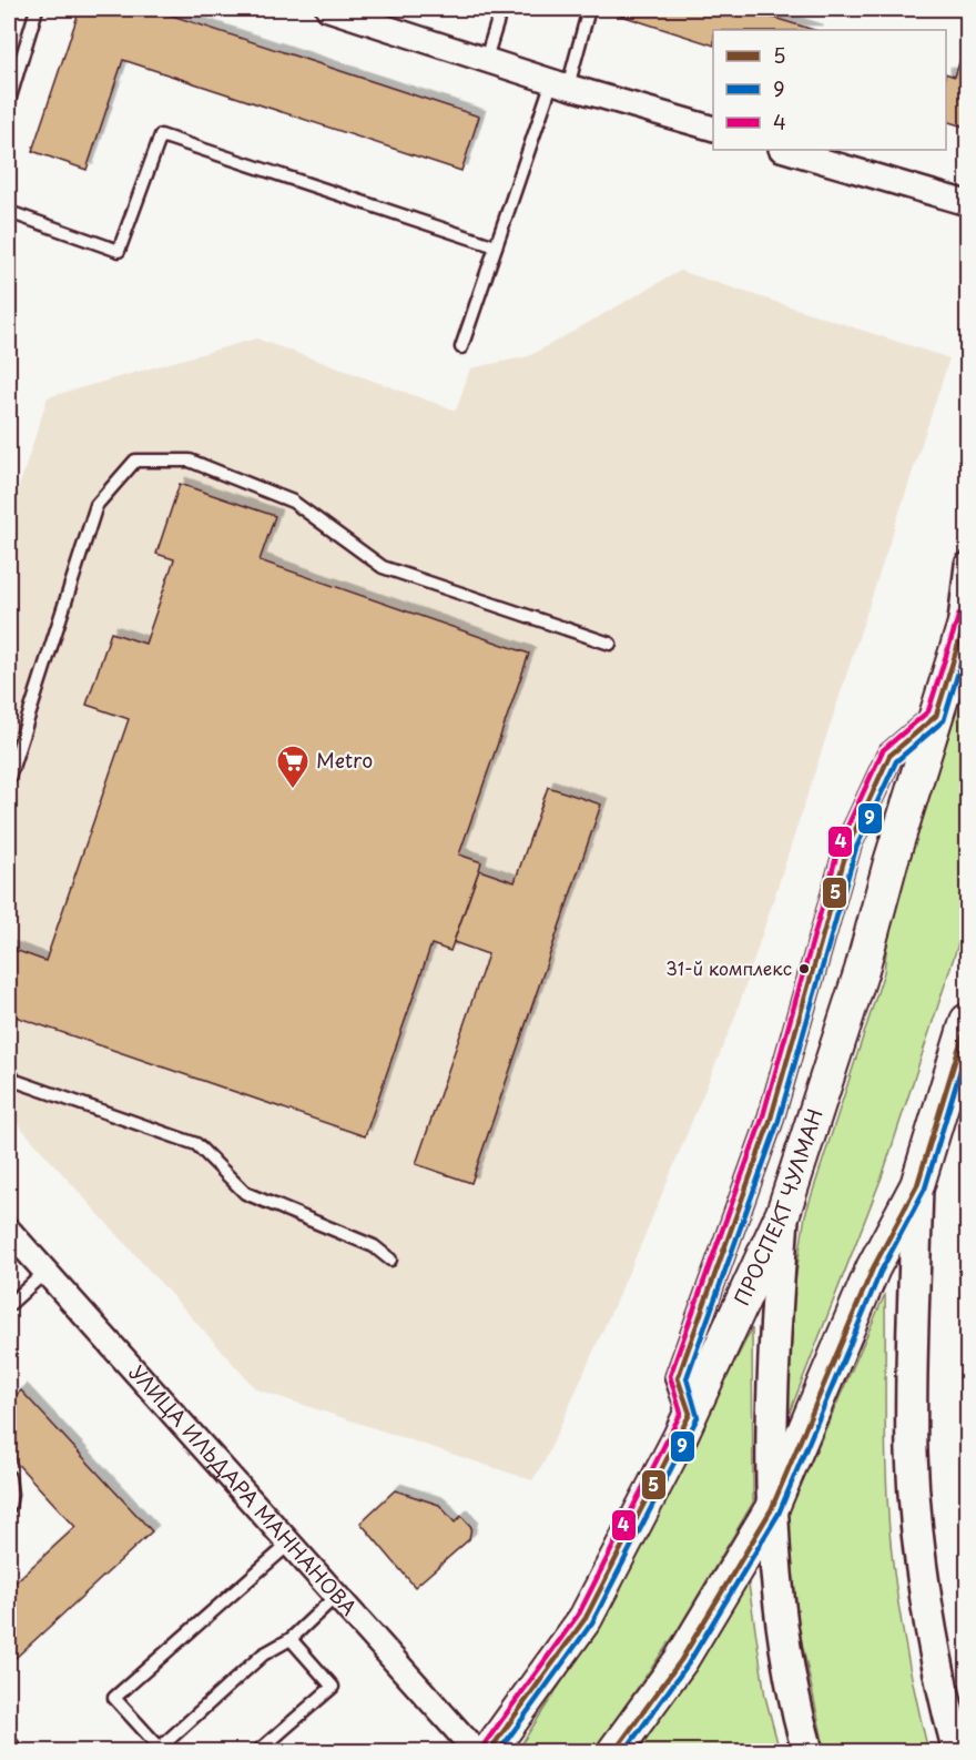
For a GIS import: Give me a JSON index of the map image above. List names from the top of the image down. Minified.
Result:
{"streets":{"main road":["ПРОСПЕКТ ЧУЛМАН"],"street":["УЛИЦА ИЛЬДАРА МАННАНОВА"]},"places":{"supermarket":["Metro"],"other":["31-й комплекс"]},"lines":["transit line 4","transit line 5","transit line 9"],"legend":["5","9","4"]}
